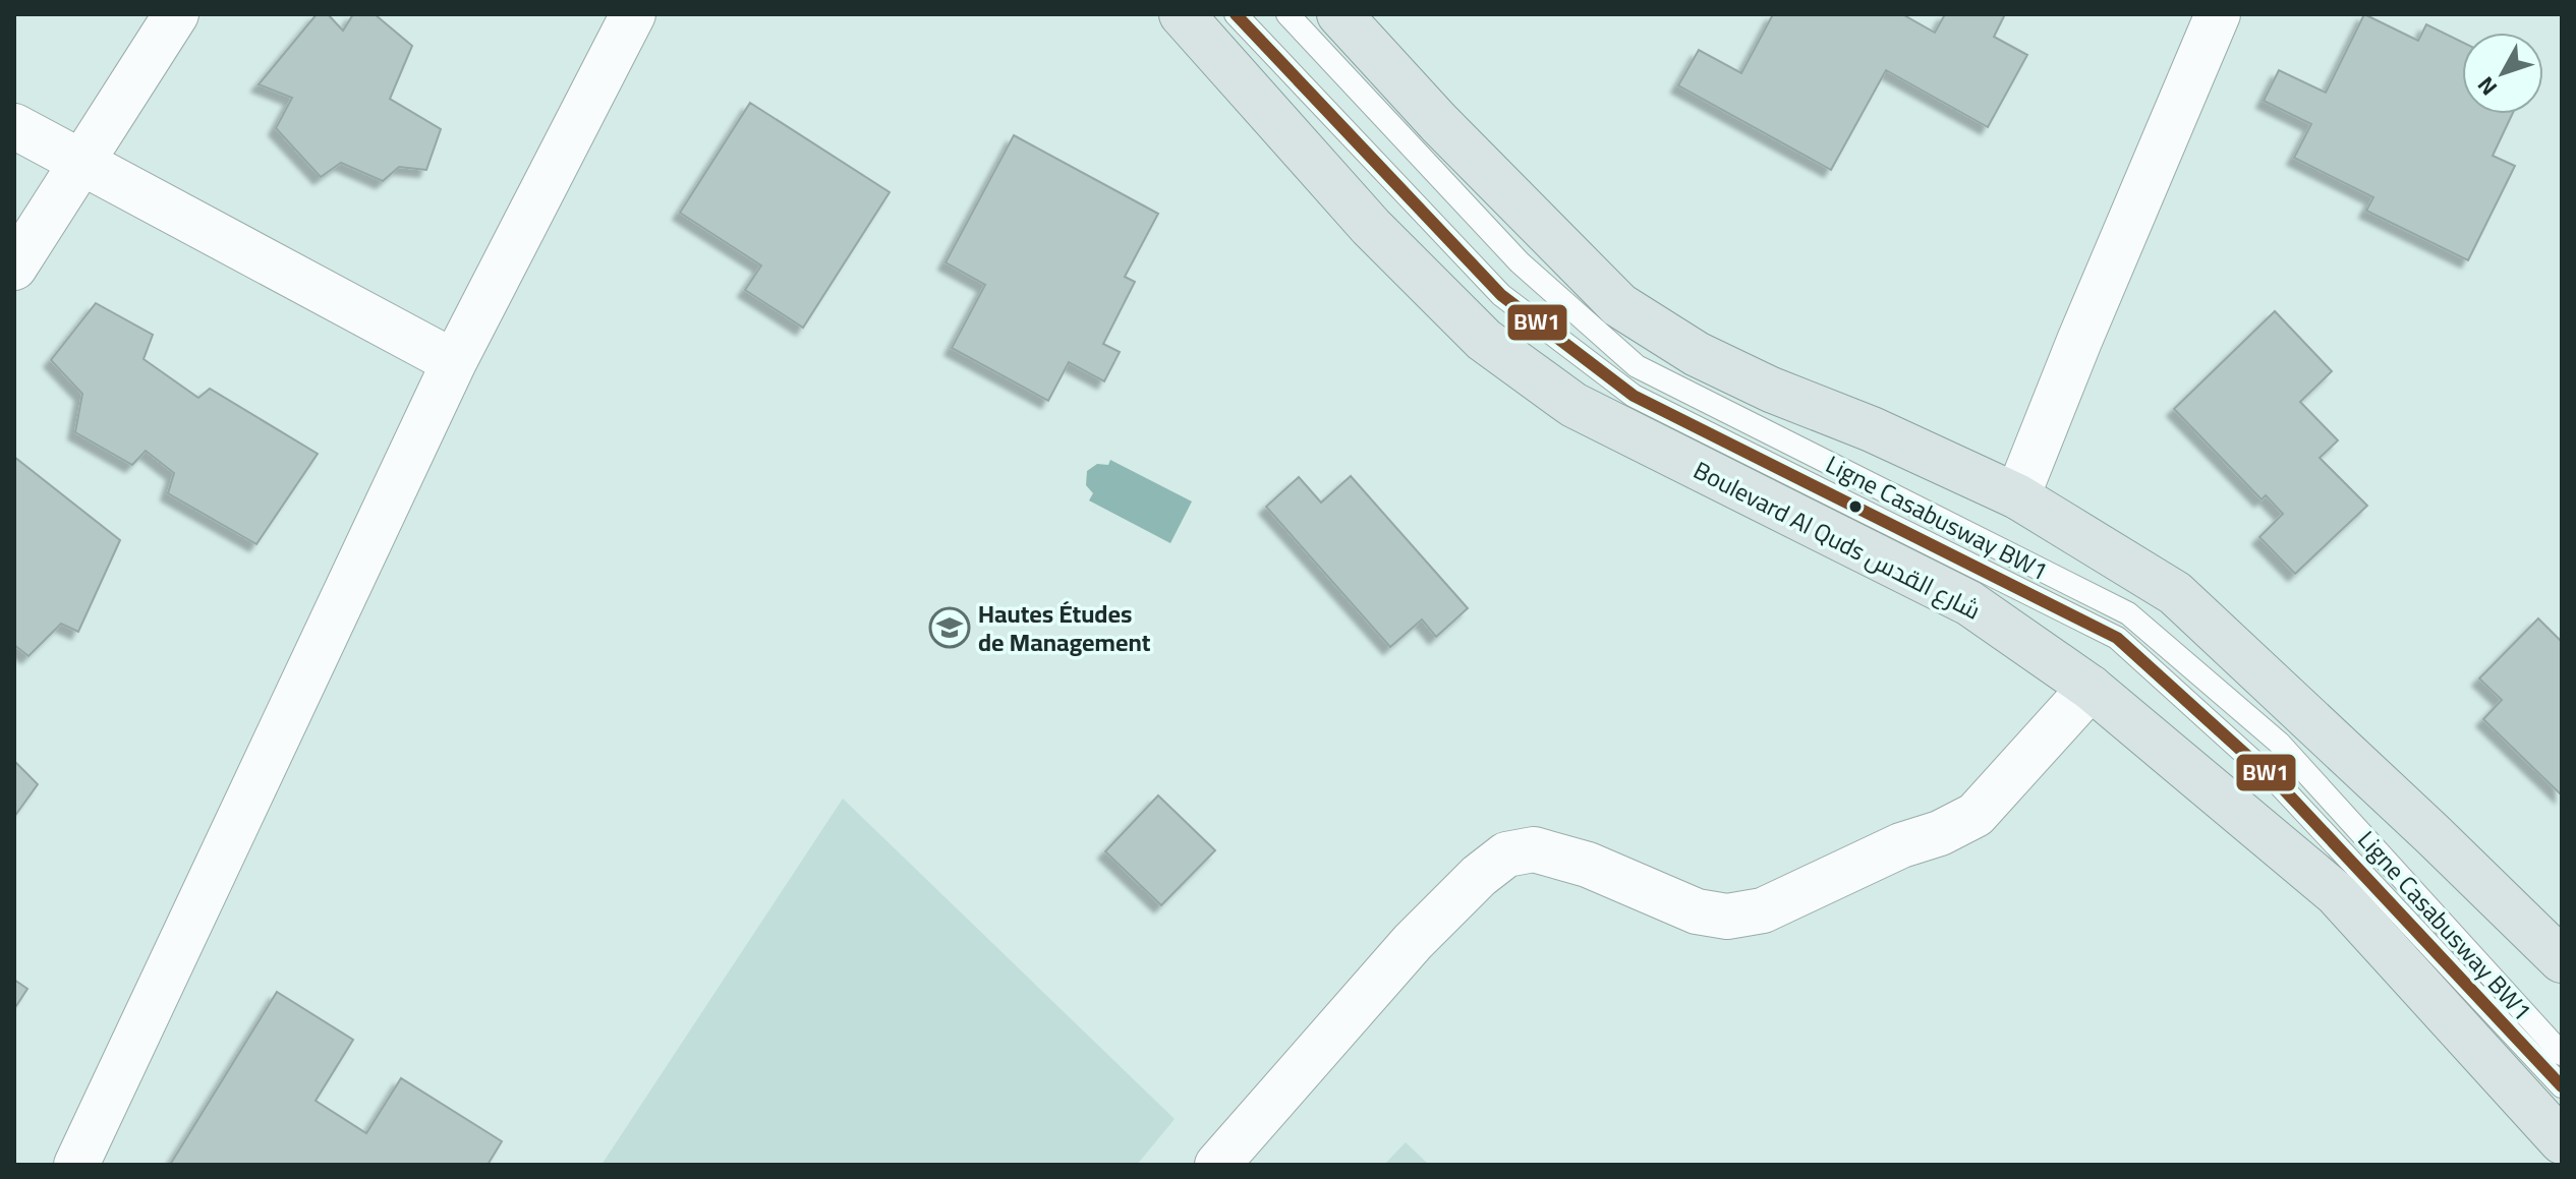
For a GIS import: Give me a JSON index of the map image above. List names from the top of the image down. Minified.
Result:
{"streets":{"main road":["Boulevard Al Quds شارع القدس"],"lane":["Ligne Casabusway BW1"]},"places":{"school or university":["Hautes Études de Management"]},"lines":["transit line BW1"],"north":"bottom left"}
